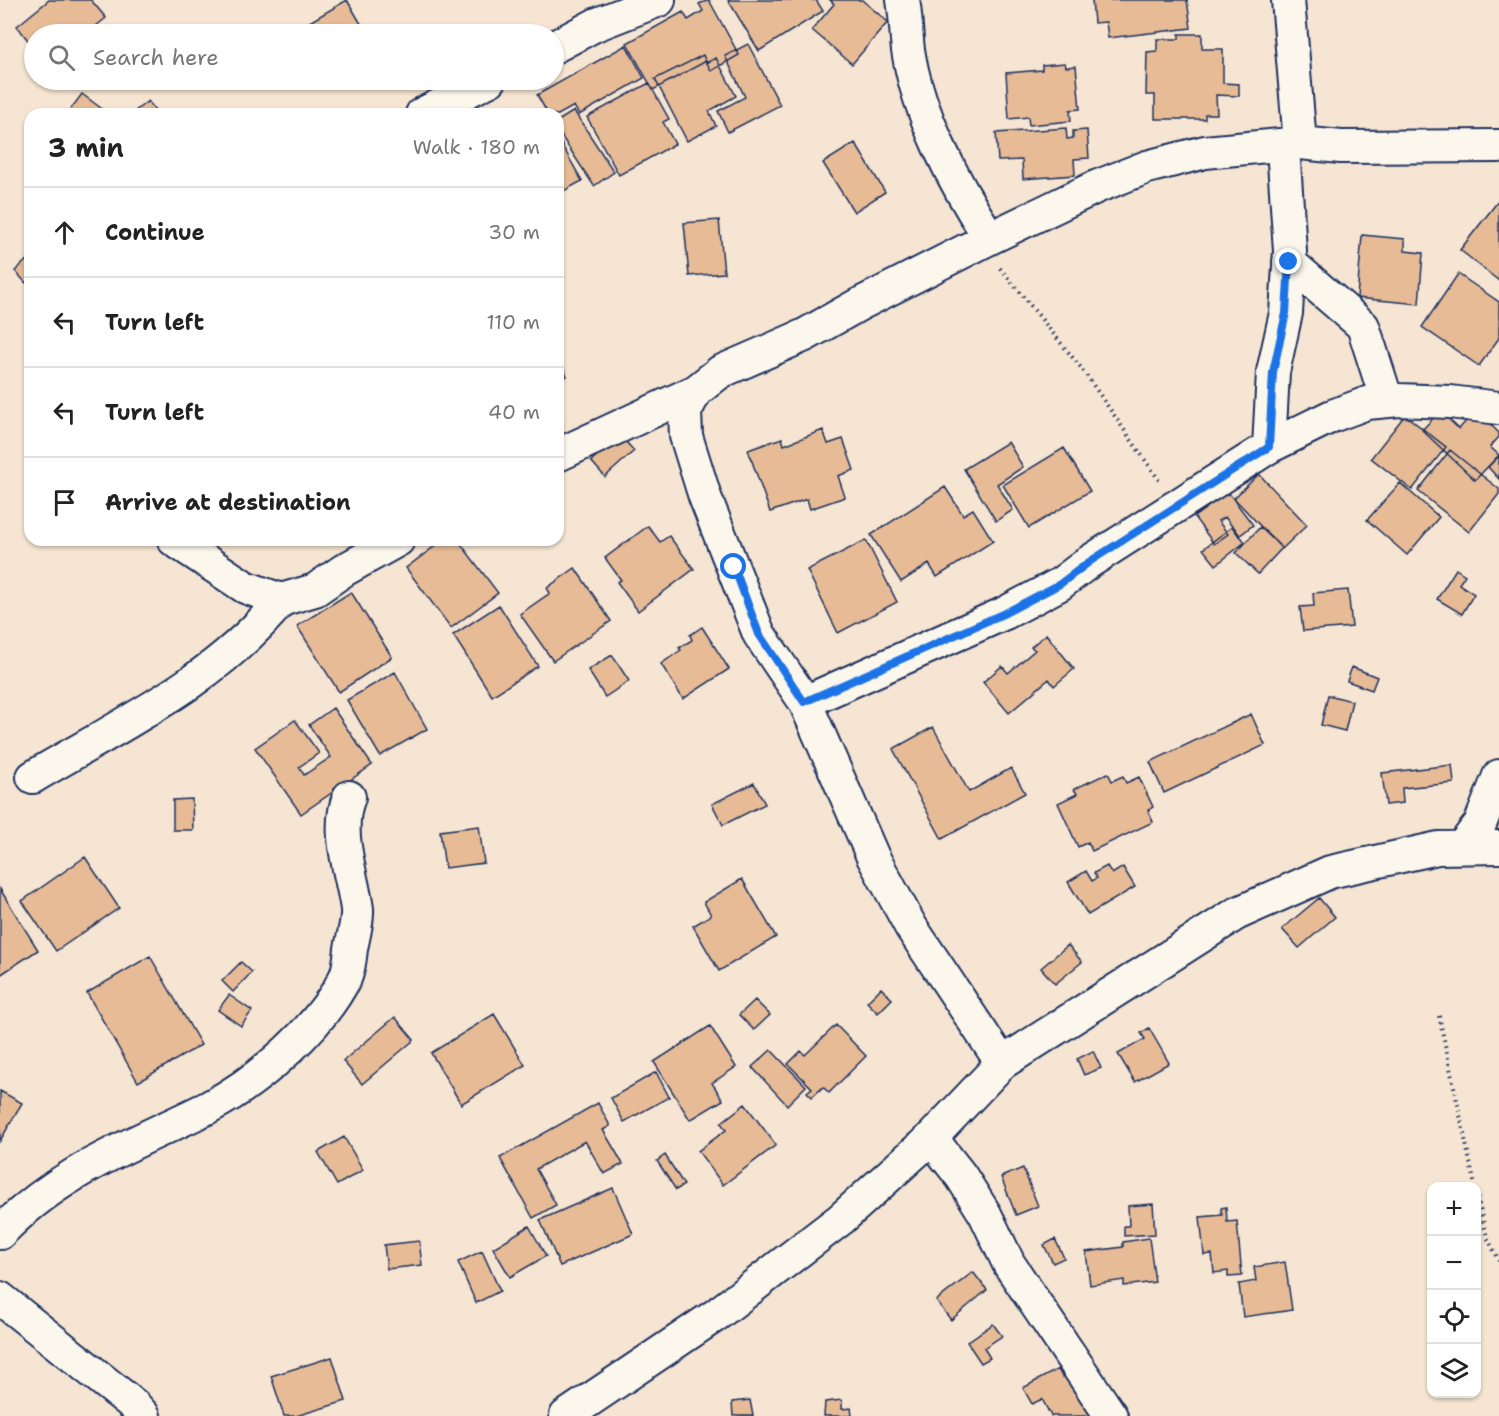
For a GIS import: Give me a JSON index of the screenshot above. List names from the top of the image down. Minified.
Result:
{"page":{"search":"Search here","heading":["3 min","Walk · 180 m"],"list":[["Continue","30 m"],["Turn left","110 m"],["Turn left","40 m"],"Arrive at destination"],"map_buttons":["+","−"]}}
